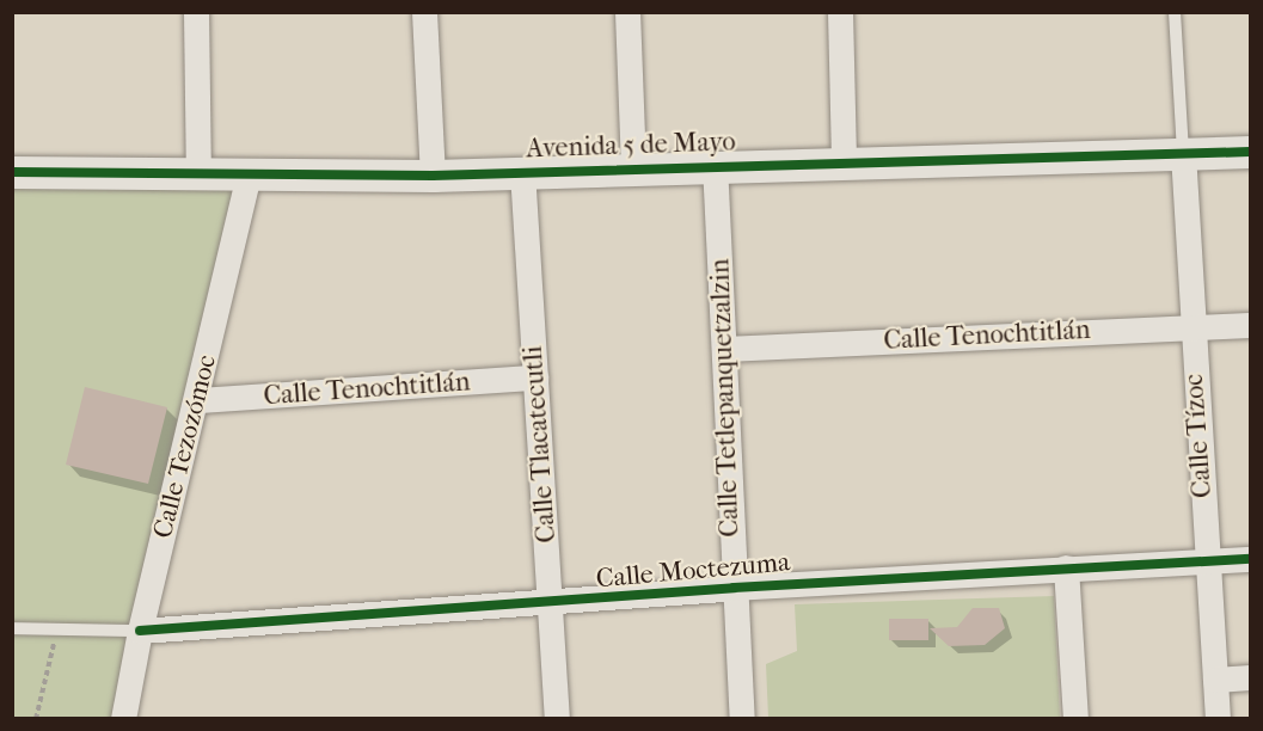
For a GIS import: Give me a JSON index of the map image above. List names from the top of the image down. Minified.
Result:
{"streets":{"street":["Avenida 5 de Mayo","Calle Tenochtitlán","Calle Tetlepanquetzalzin","Calle Tízoc","Calle Tlacatecutli","Calle Tezozómoc","Calle Moctezuma"]},"crossings":[["Avenida 5 de Mayo","Calle Tetlepanquetzalzin"],["Avenida 5 de Mayo","Calle Tízoc"],["Avenida 5 de Mayo","Calle Tlacatecutli"],["Avenida 5 de Mayo","Calle Tezozómoc"],["Calle Tenochtitlán","Calle Tetlepanquetzalzin"],["Calle Tenochtitlán","Calle Tízoc"],["Calle Tenochtitlán","Calle Tlacatecutli"],["Calle Tenochtitlán","Calle Tezozómoc"],["Calle Tetlepanquetzalzin","Calle Moctezuma"],["Calle Tízoc","Calle Moctezuma"],["Calle Tlacatecutli","Calle Moctezuma"],["Calle Tezozómoc","Calle Moctezuma"]]}
